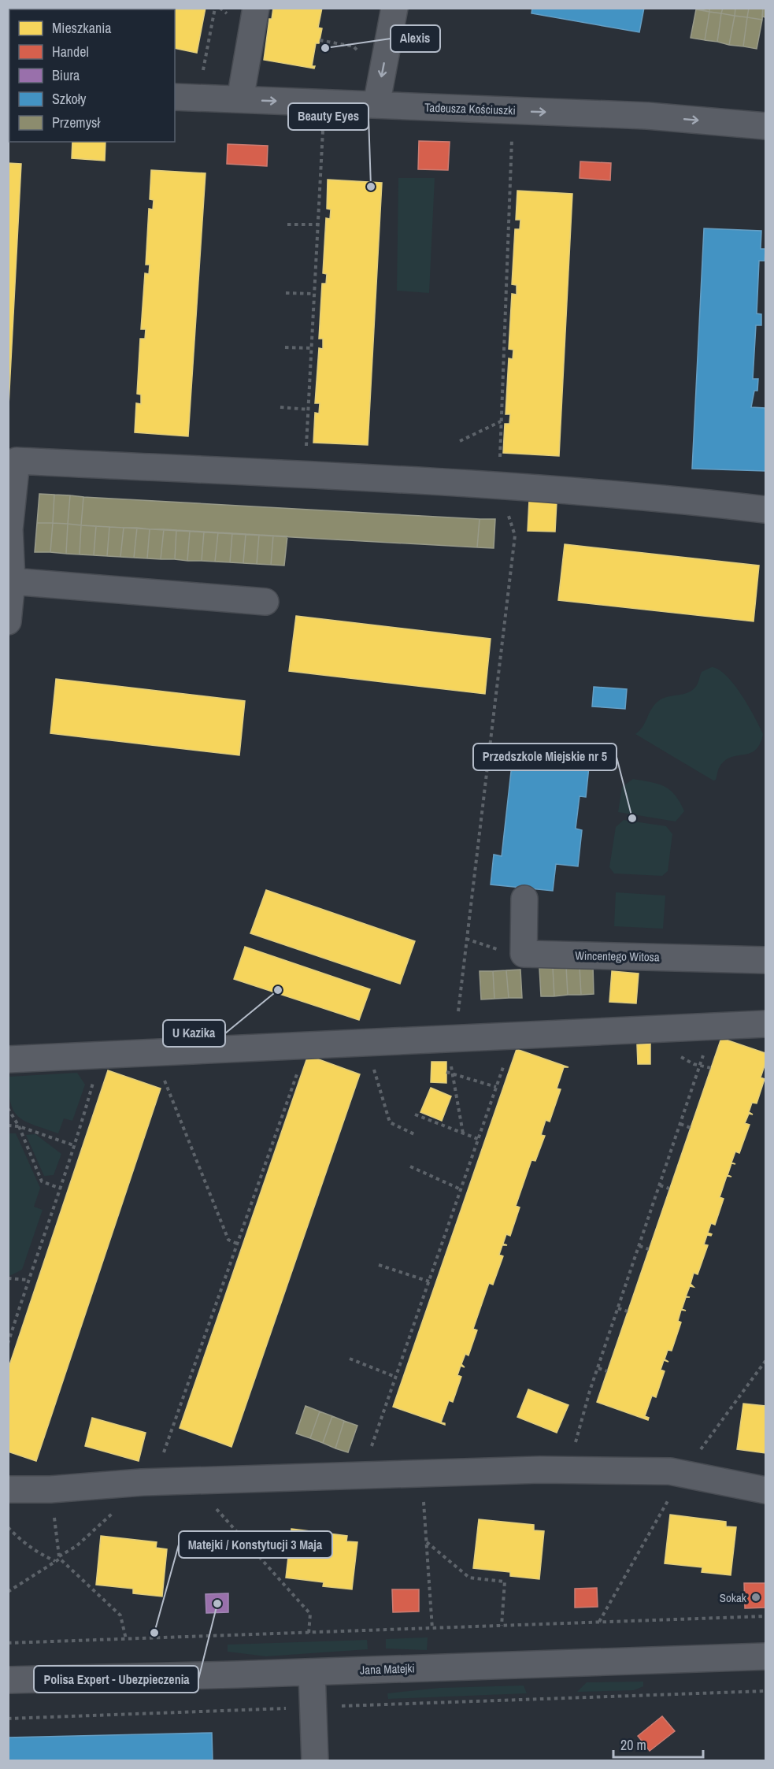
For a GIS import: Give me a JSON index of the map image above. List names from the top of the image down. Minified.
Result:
{"streets":{"street":["Tadeusza Kościuszki","Wincentego Witosa","Jana Matejki"]},"one_way":["Tadeusza Kościuszki"],"places":["Alexis","Beauty Eyes","Przedszkole Miejskie nr 5","U Kazika","Sokak","Polisa Expert - Ubezpieczenia","Matejki / Konstytucji 3 Maja"],"legend":["Mieszkania","Handel","Biura","Szkoły","Przemysł"],"scale_bar":"20 m"}
